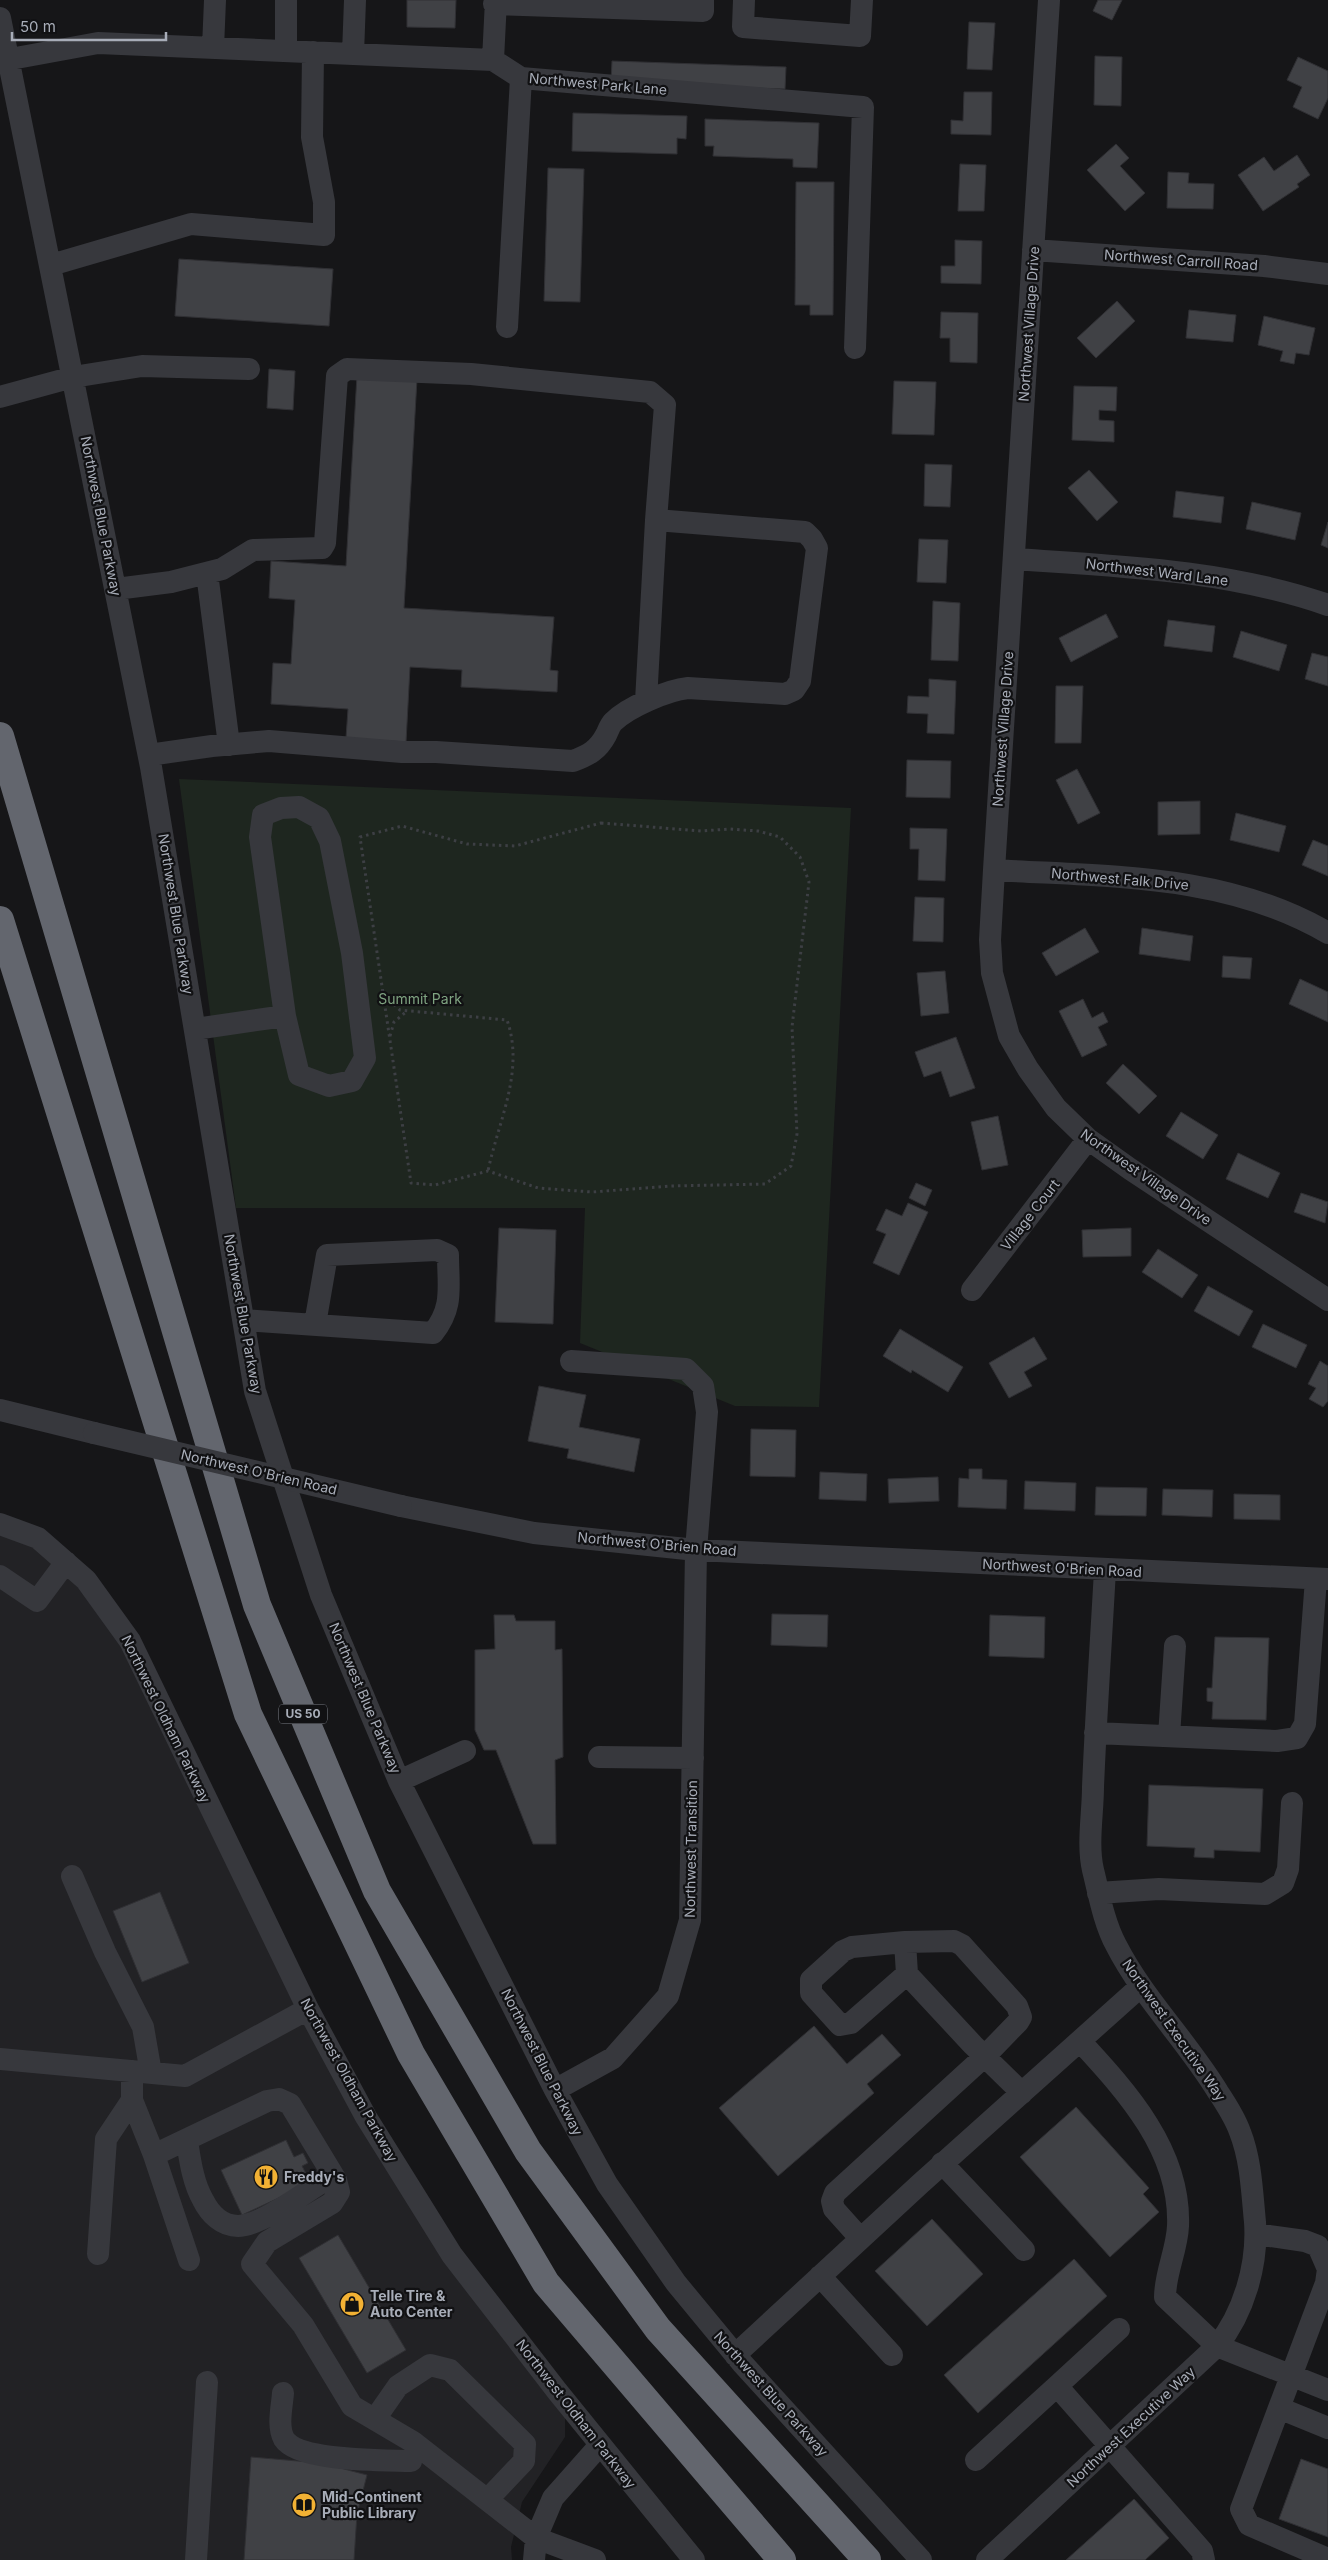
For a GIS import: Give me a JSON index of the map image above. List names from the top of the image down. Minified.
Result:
{"streets":{"highway":["US 50"],"street":["Northwest Park Lane","Northwest Carroll Road","Northwest Village Drive","Northwest Blue Parkway","Northwest Ward Lane","Northwest Falk Drive","Village Court","Northwest O'Brien Road","Northwest Oldham Parkway","Northwest Transition","Northwest Executive Way"]},"crossings":[["Northwest Carroll Road","Northwest Village Drive"],["Northwest Village Drive","Northwest Ward Lane"],["Northwest Village Drive","Northwest Falk Drive"],["Northwest Village Drive","Village Court"],["Northwest Blue Parkway","Northwest Transition"],["Northwest O'Brien Road","Northwest Transition"],["Northwest O'Brien Road","Northwest Executive Way"]],"parks":["Summit Park"],"places":{"restaurant":["Freddy's"],"shop":["Telle Tire & Auto Center"],"library":["Mid-Continent Public Library"]},"scale_bar":"50 m"}
